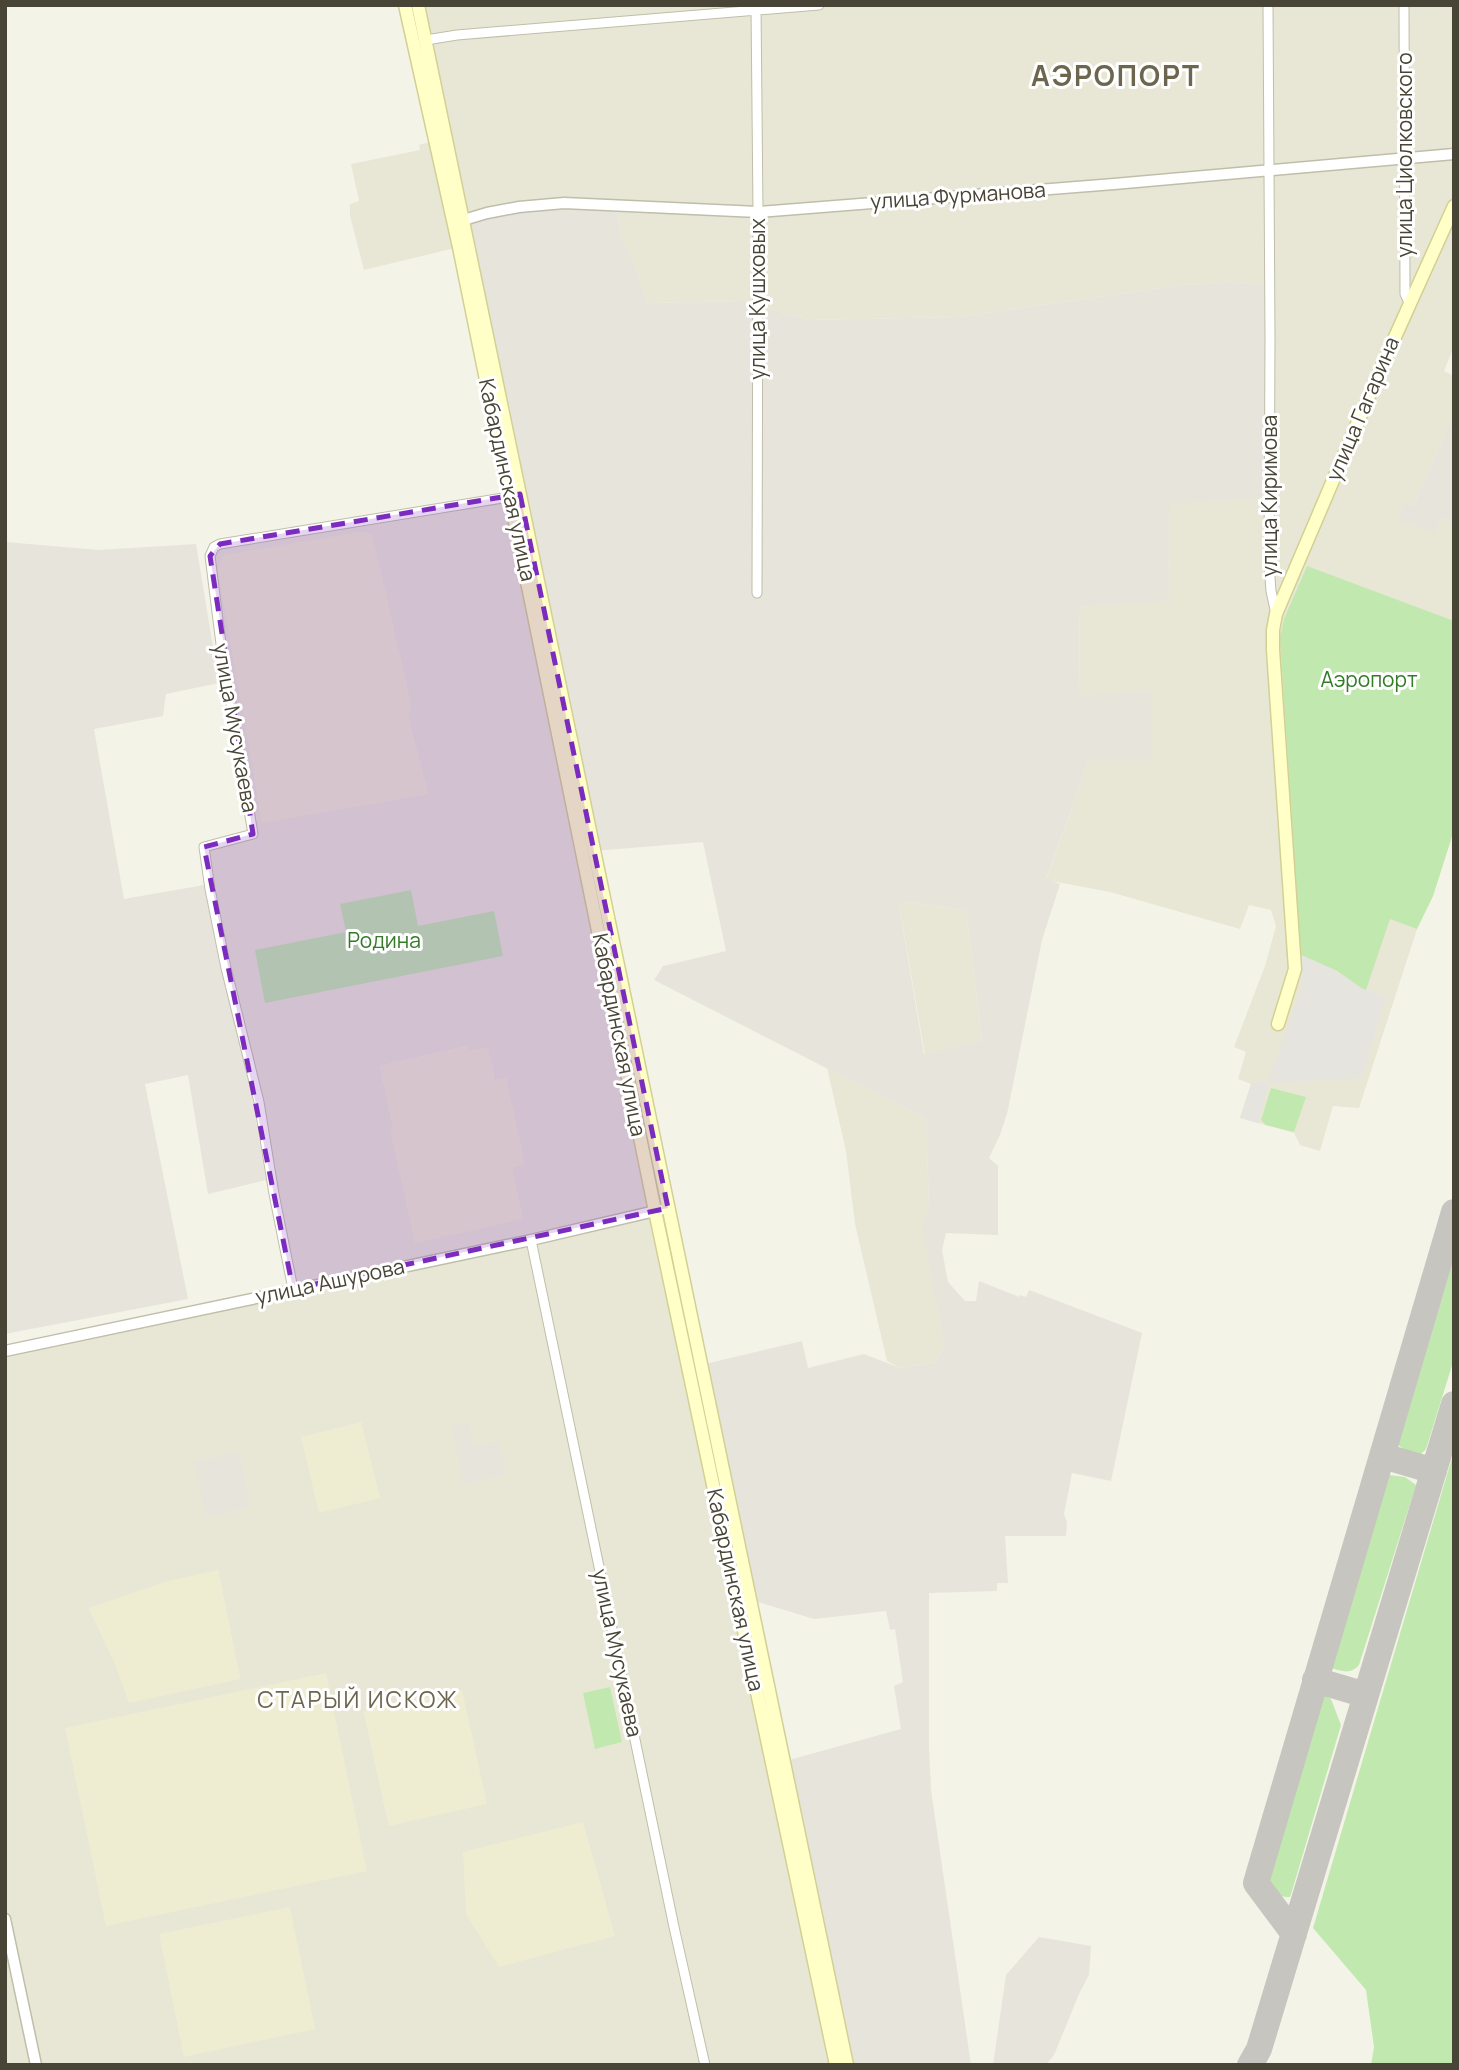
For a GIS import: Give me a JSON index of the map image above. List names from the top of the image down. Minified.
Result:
{"streets":{"main road":["улица Гагарина","Кабардинская улица","улица Киримова"],"street":["улица Циолковского","улица Фурманова","улица Кушховых","улица Мусукаева","улица Ашурова"]},"crossings":[["улица Циолковского","улица Фурманова"],["улица Циолковского","улица Гагарина"],["улица Фурманова","улица Кушховых"],["улица Фурманова","Кабардинская улица"],["улица Фурманова","улица Киримова"],["улица Гагарина","улица Киримова"],["Кабардинская улица","улица Мусукаева"],["Кабардинская улица","улица Ашурова"],["улица Мусукаева","улица Ашурова"]],"districts":["АЭРОПОРТ","СТАРЫЙ ИСКОЖ"],"parks":["Аэропорт","Родина"]}
